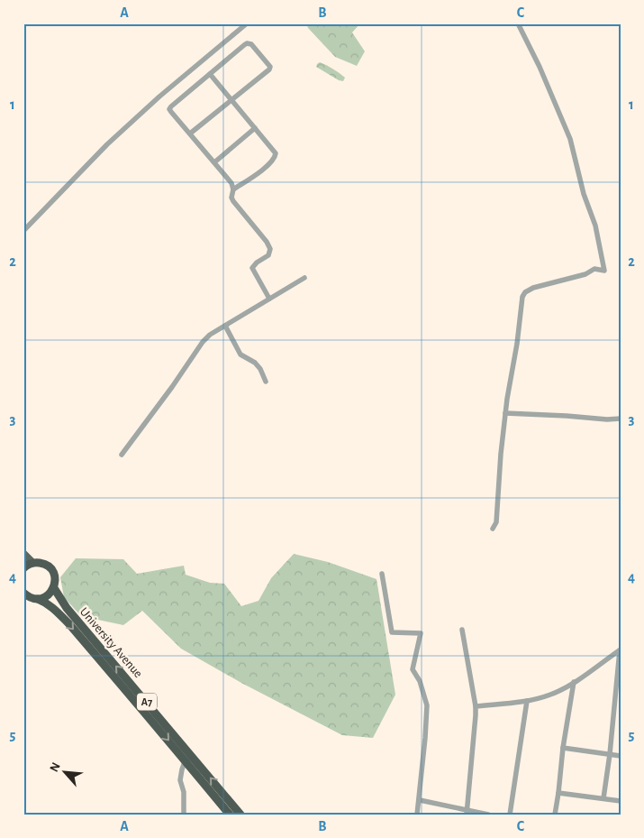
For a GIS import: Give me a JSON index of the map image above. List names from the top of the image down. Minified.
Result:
{"streets":{"highway":["University Avenue","A7"]},"crossings":[["University Avenue","A7"]],"north":"top left","grid":{"columns":["A","B","C"],"rows":["1","2","3","4","5"]}}
